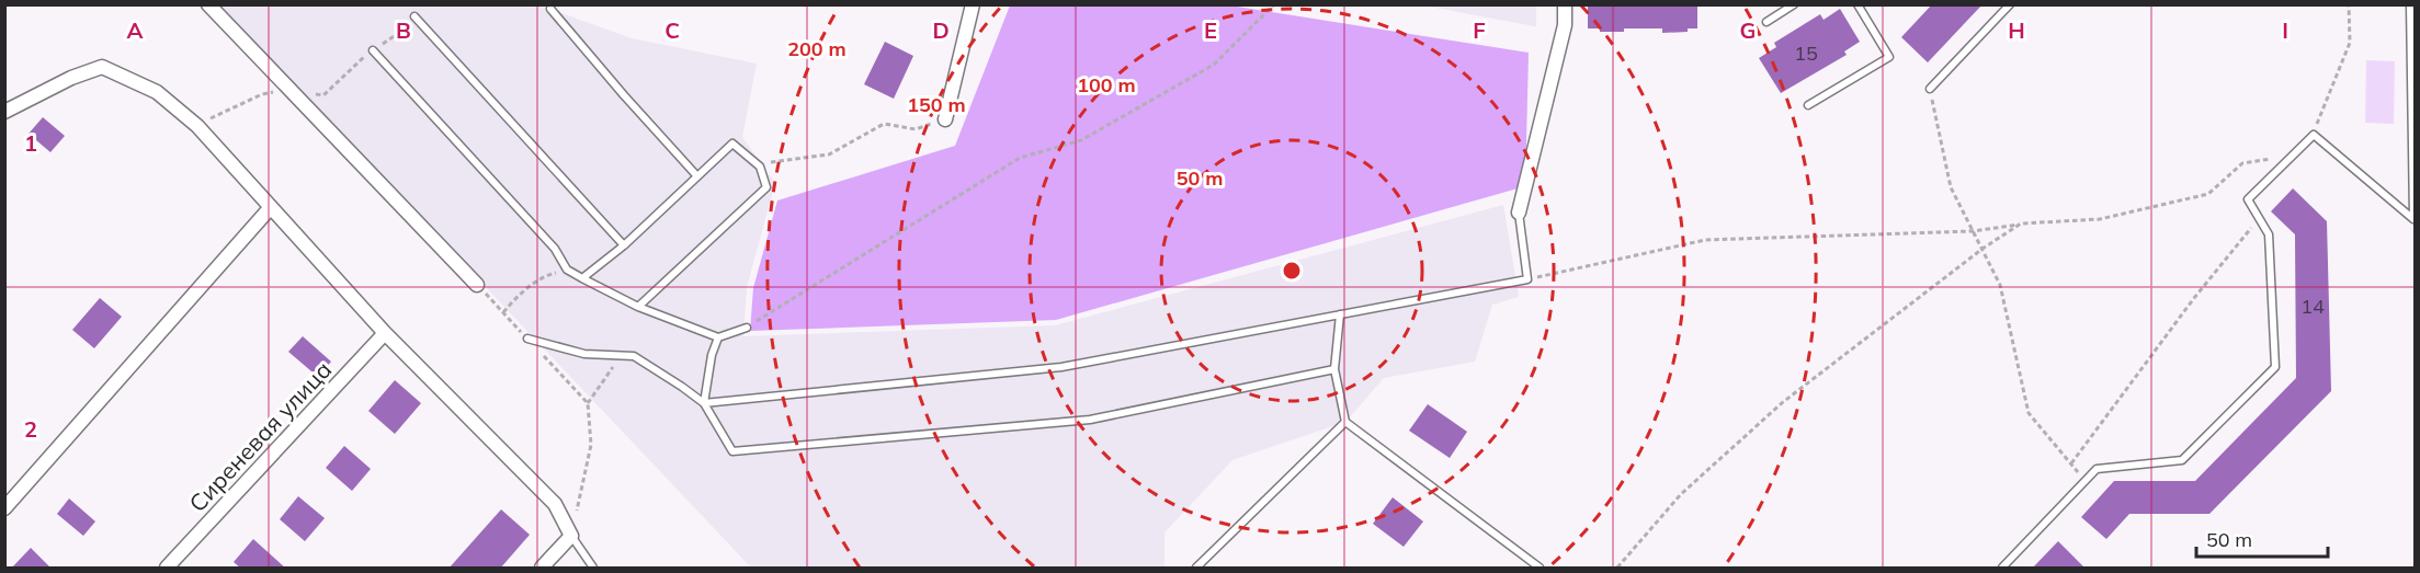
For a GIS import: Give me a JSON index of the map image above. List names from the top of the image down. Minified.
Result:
{"streets":{"street":["Сиреневая улица"]},"house_numbers":["15","14"],"scale_bar":"50 m","grid":{"columns":["A","B","C","D","E","F","G","H","I"],"rows":["1","2"]},"rings":["200 m","100 m","150 m","50 m"]}
